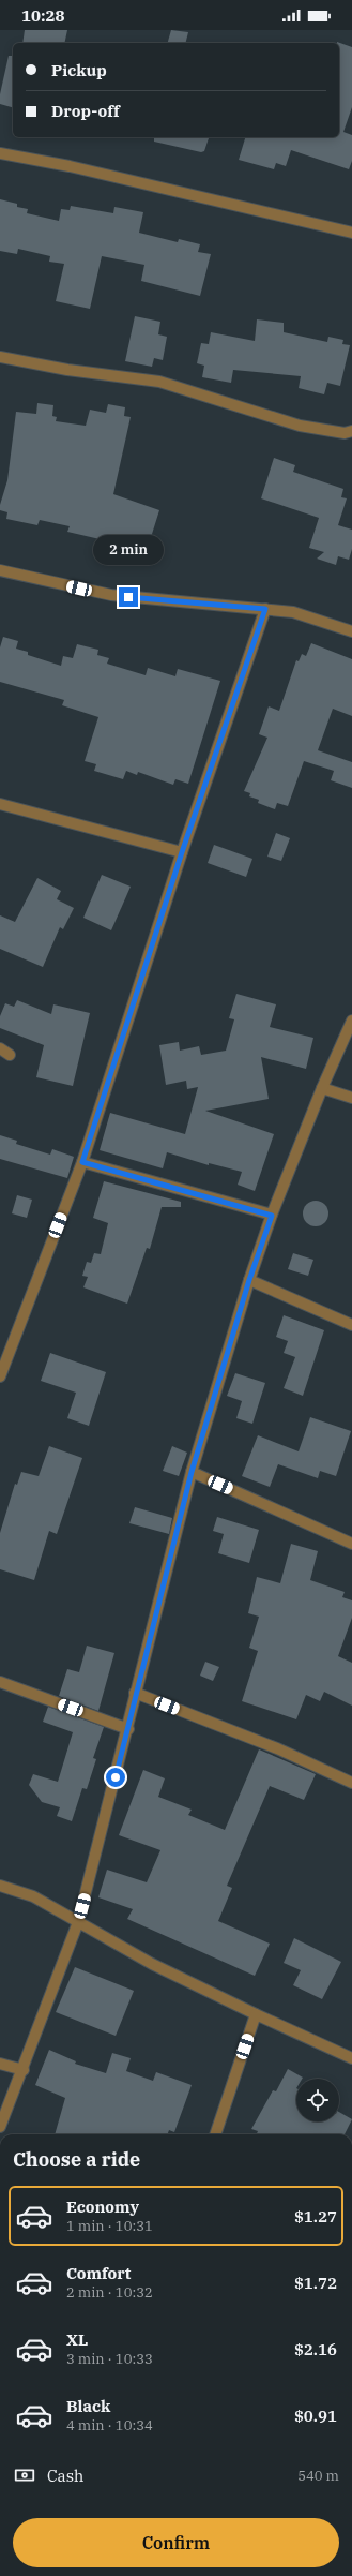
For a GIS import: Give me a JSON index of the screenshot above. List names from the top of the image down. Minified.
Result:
{"page":{"status":"10:28","banner":["Pickup","Drop-off"],"bubble":"2 min","heading":"Choose a ride","list":[{"name":"Economy","note":"1 min · 10:31","value":"$1.27"},{"name":"Comfort","note":"2 min · 10:32","value":"$1.72"},{"name":"XL","note":"3 min · 10:33","value":"$2.16"},{"name":"Black","note":"4 min · 10:34","value":"$0.91"}],"pay":["Cash","540 m"],"buttons":"Confirm"}}
